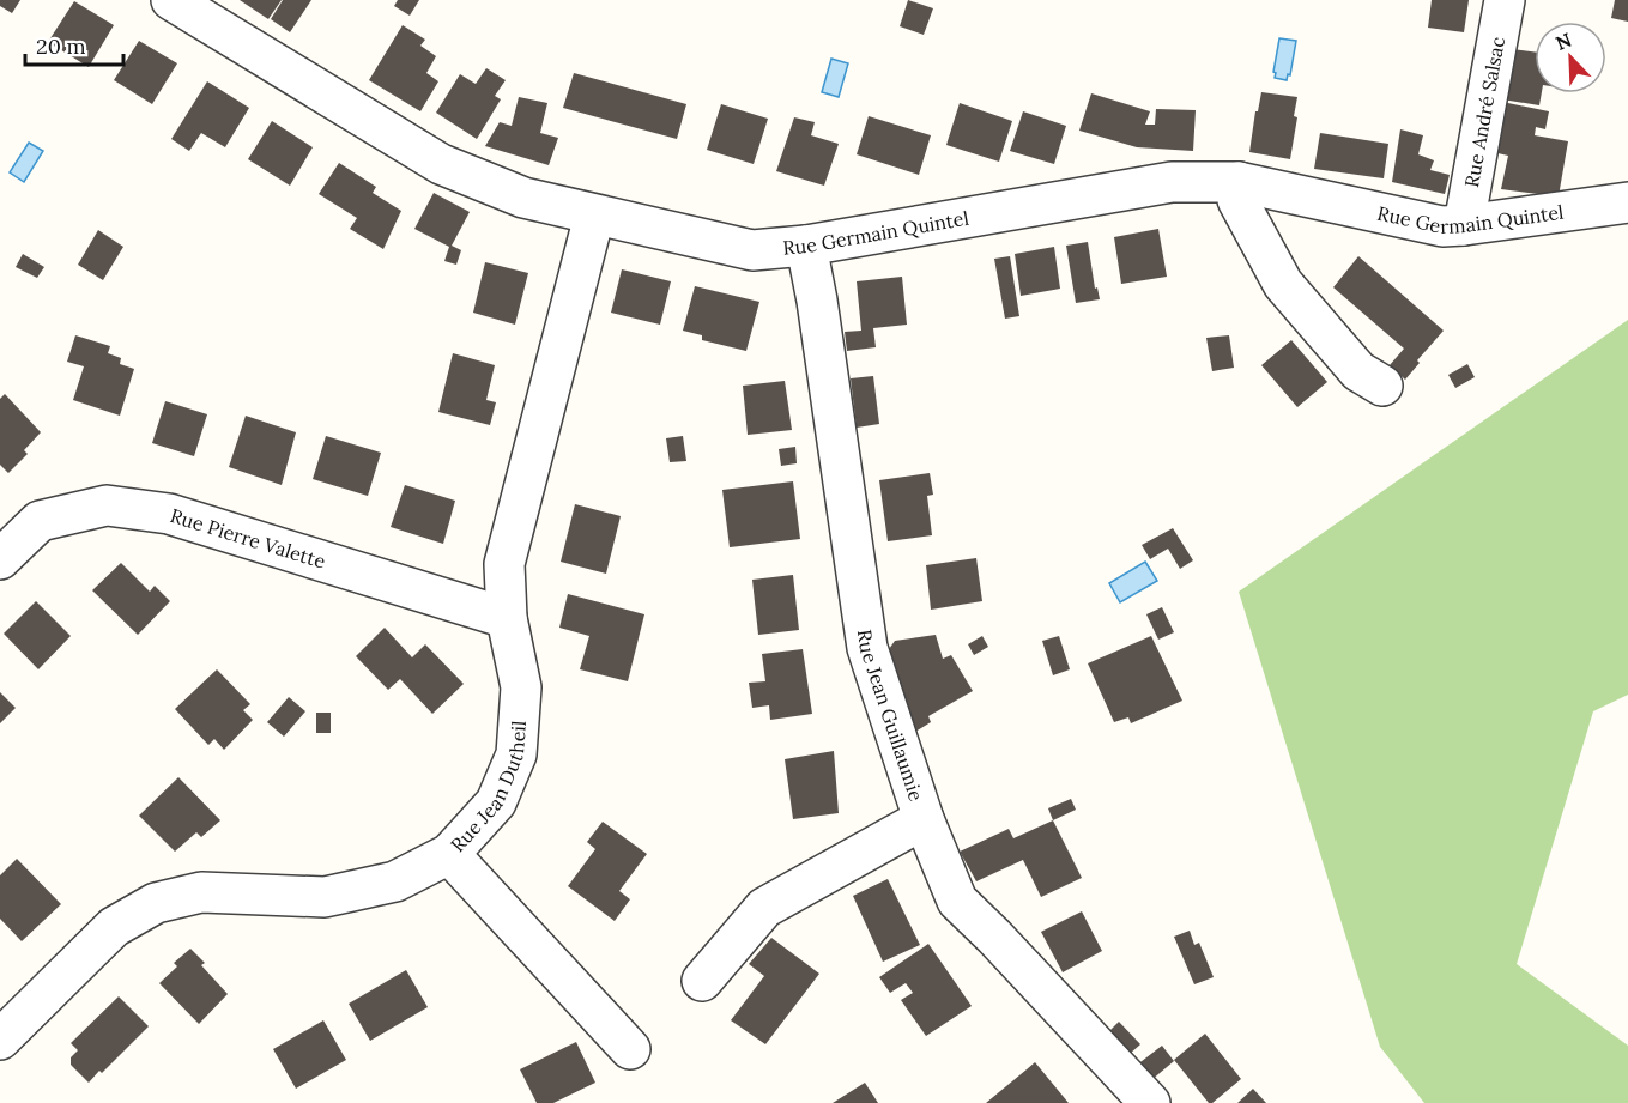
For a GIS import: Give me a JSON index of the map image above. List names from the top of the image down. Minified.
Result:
{"streets":{"street":["Rue André Salsac","Rue Germain Quintel","Rue Pierre Valette","Rue Jean Guillaumie","Rue Jean Dutheil"]},"crossings":[["Rue André Salsac","Rue Germain Quintel"],["Rue Germain Quintel","Rue Jean Guillaumie"],["Rue Germain Quintel","Rue Jean Dutheil"],["Rue Pierre Valette","Rue Jean Dutheil"]],"scale_bar":"20 m","north":"top left"}
